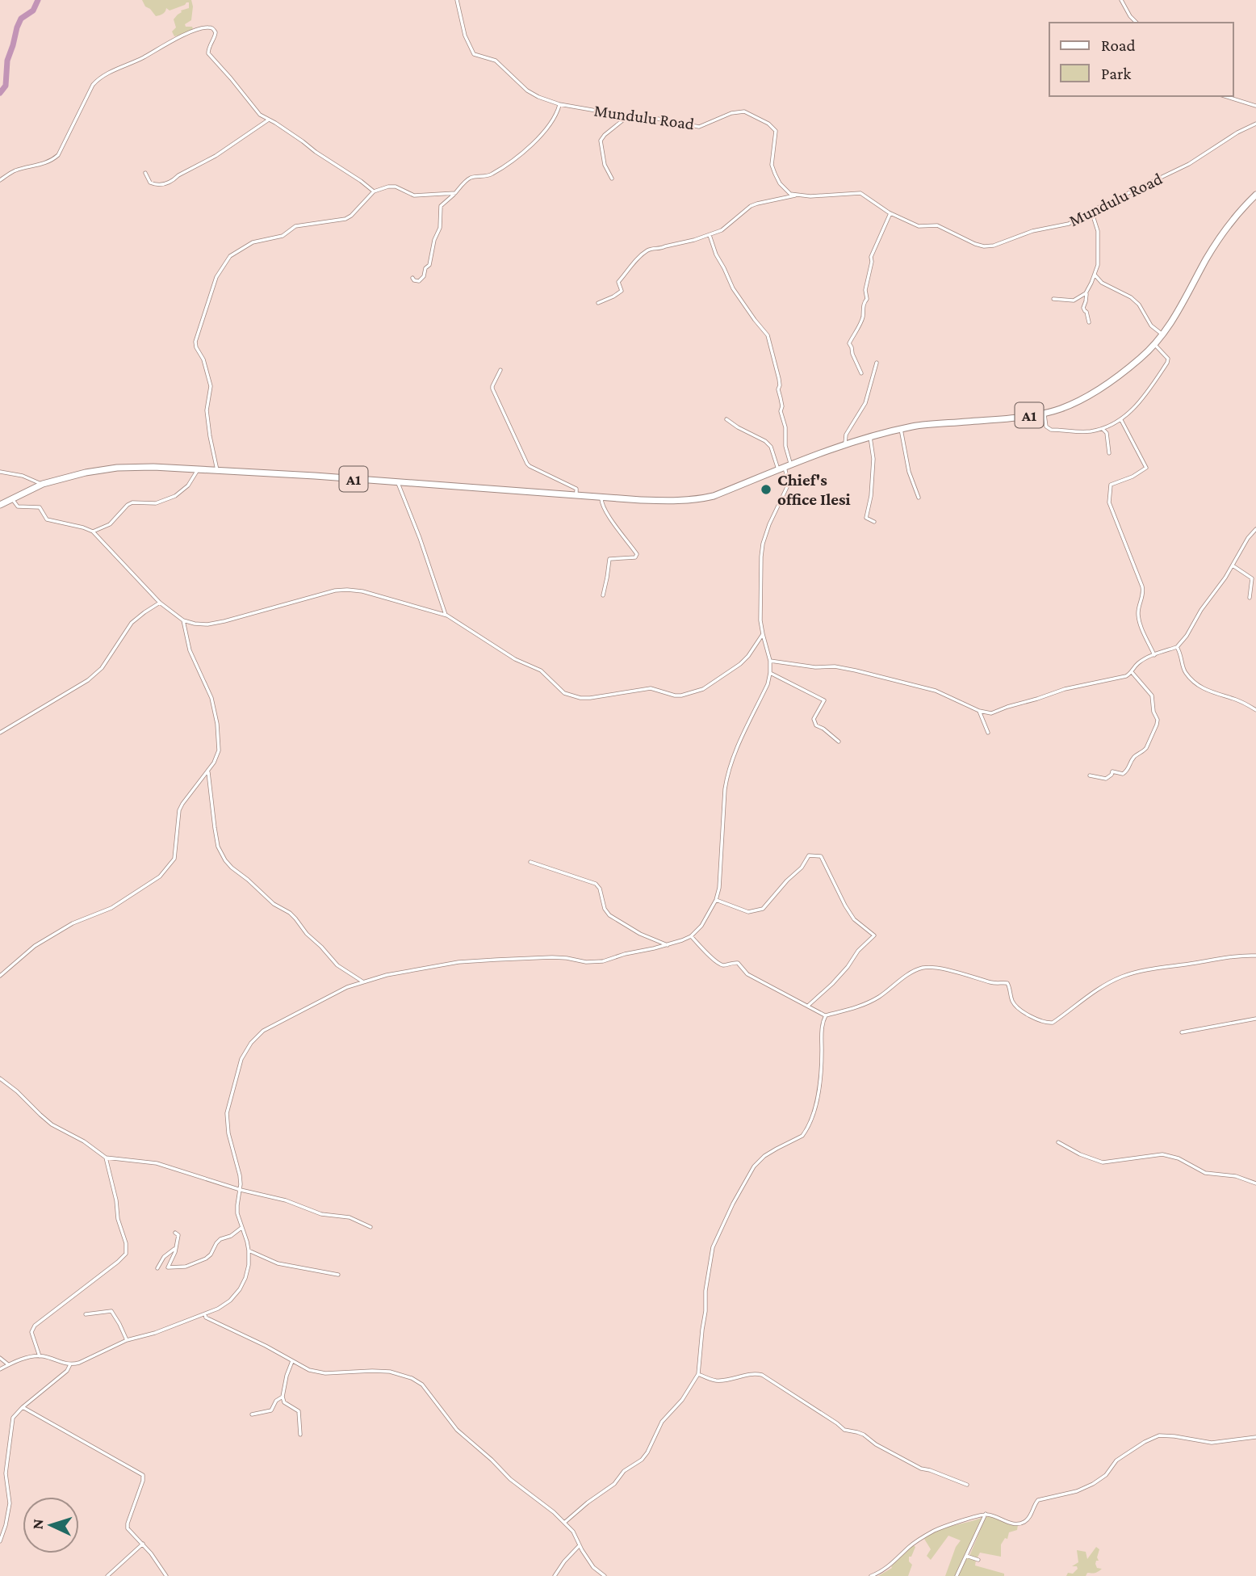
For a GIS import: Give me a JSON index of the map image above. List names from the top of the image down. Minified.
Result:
{"streets":{"highway":["A1"],"street":["Mundulu Road"]},"places":["Chief's office Ilesi"],"legend":["Road","Park"],"north":"left"}
